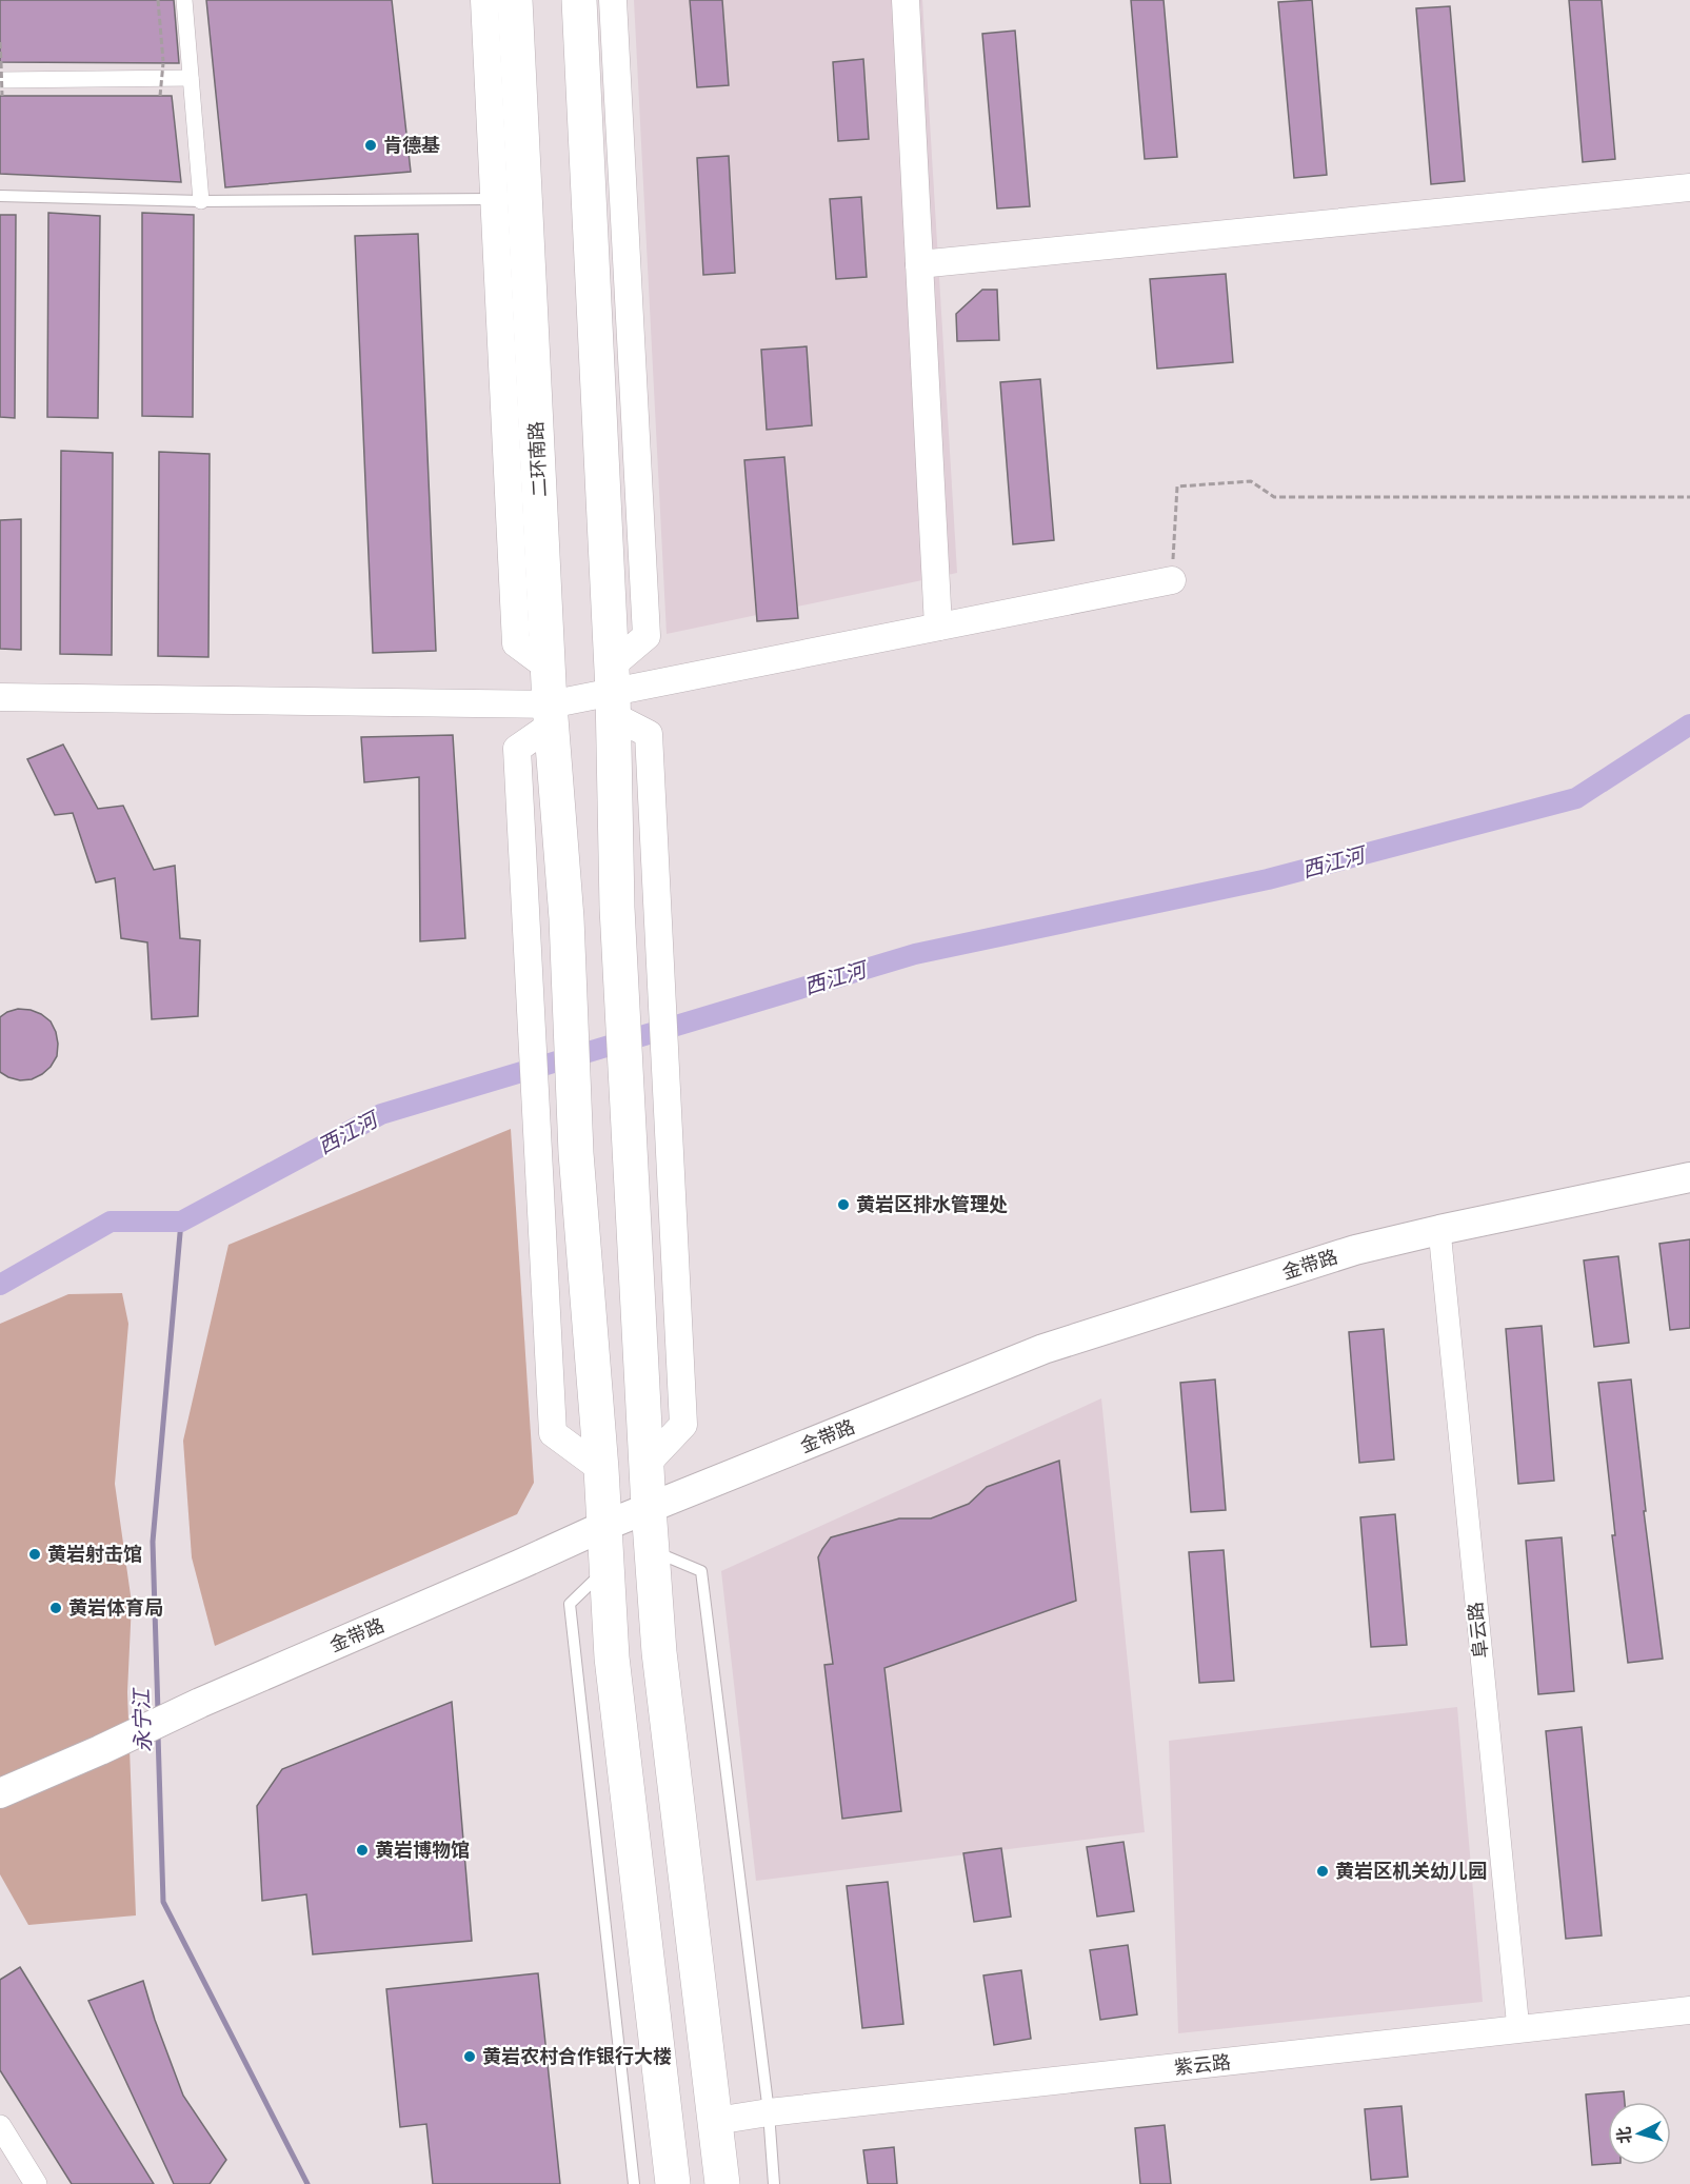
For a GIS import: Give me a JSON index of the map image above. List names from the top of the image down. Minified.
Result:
{"streets":{"highway":["二环南路"],"main road":["金带路"],"street":["阜云路","紫云路"]},"crossings":[["二环南路","金带路"],["金带路","阜云路"],["阜云路","紫云路"]],"water":["西江河","永宁江"],"places":["肯德基","黄岩区排水管理处","黄岩射击馆","黄岩体育局","黄岩博物馆","黄岩区机关幼儿园","黄岩农村合作银行大楼"],"north":"left"}
